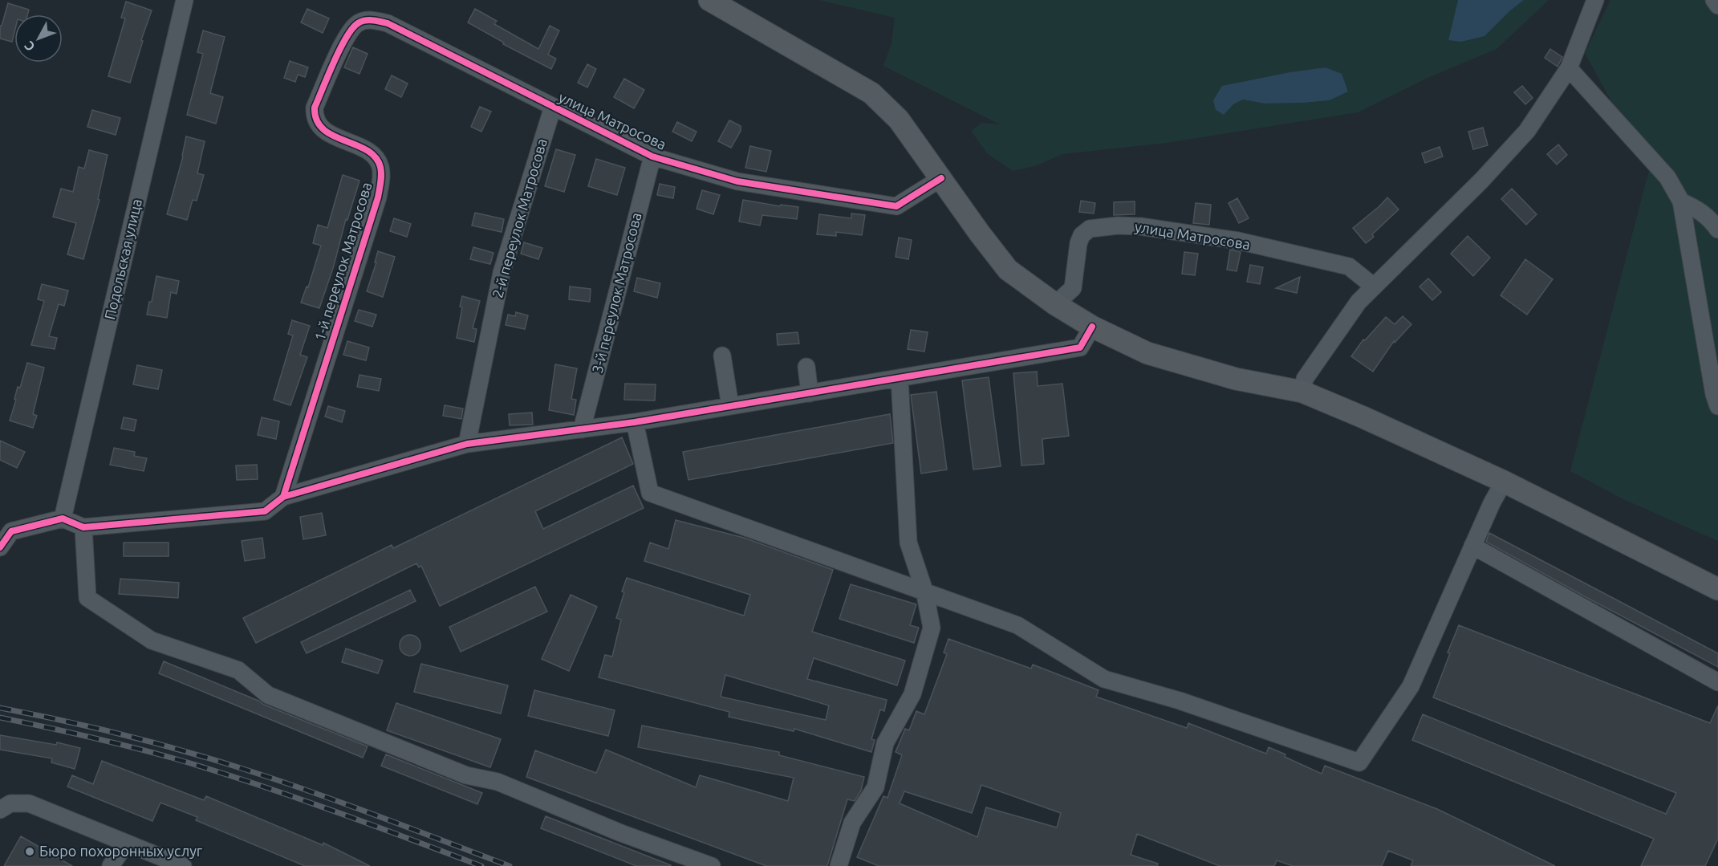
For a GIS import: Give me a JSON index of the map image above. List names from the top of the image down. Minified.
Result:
{"streets":{"street":["улица Матросова","2-й переулок Матросова","Подольская улица","1-й переулок Матросова","3-й переулок Матросова"]},"crossings":[["улица Матросова","2-й переулок Матросова"],["улица Матросова","1-й переулок Матросова"],["улица Матросова","3-й переулок Матросова"]],"places":["Бюро похоронных услуг"],"north":"bottom left"}
